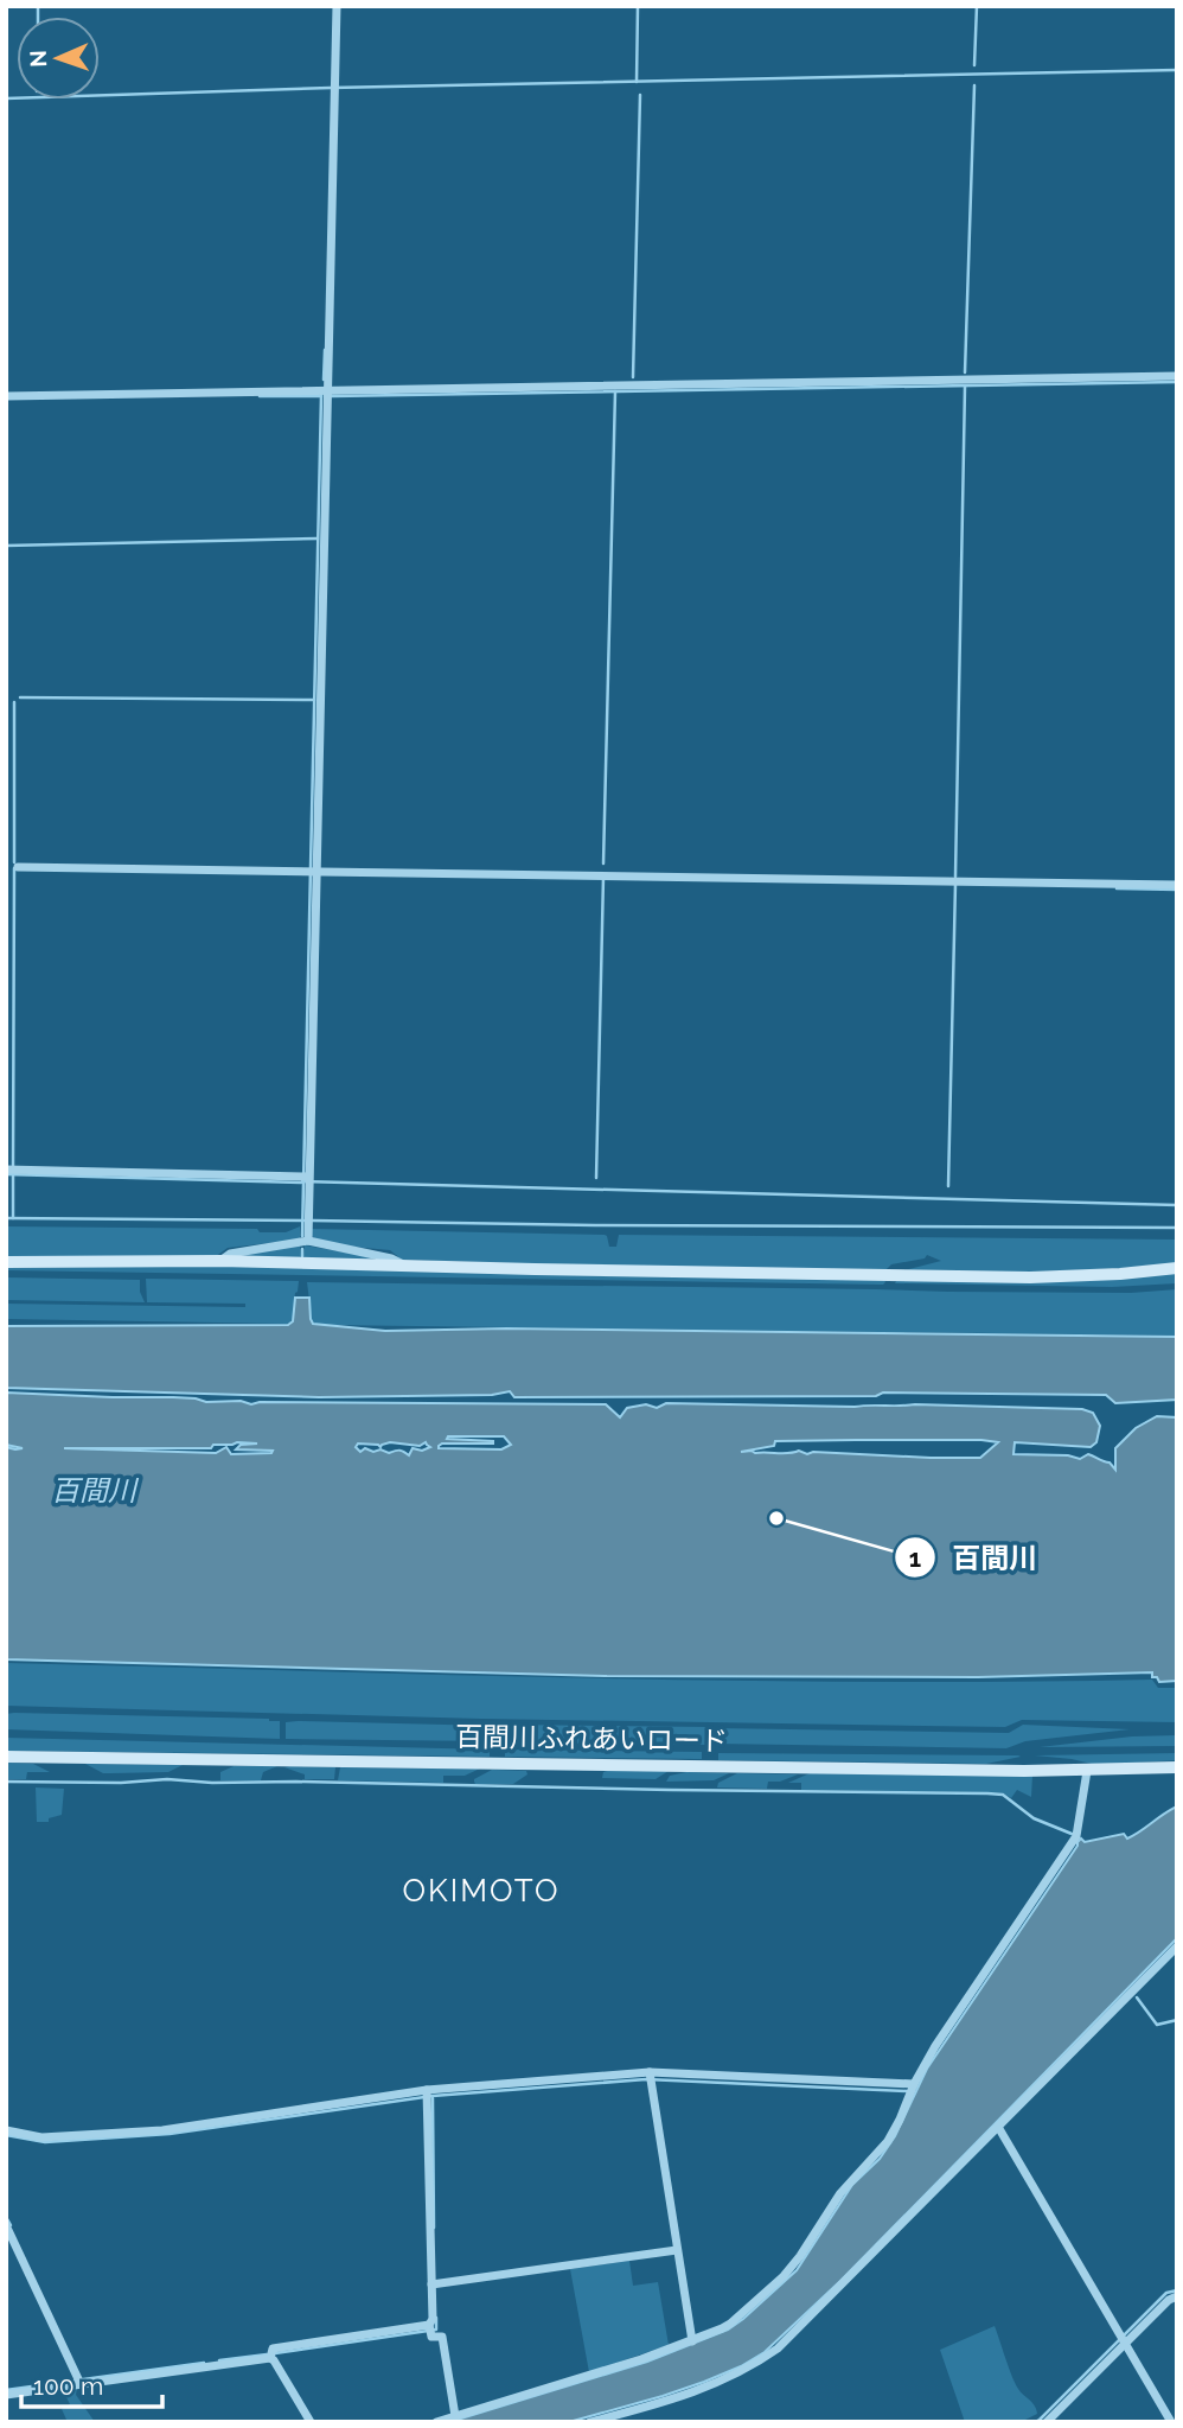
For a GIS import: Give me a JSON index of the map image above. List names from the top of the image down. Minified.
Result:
{"streets":{"street":["百間川ふれあいロード"]},"districts":["OKIMOTO"],"water":["百間川"],"places":["百間川"],"scale_bar":"100 m","north":"left"}
